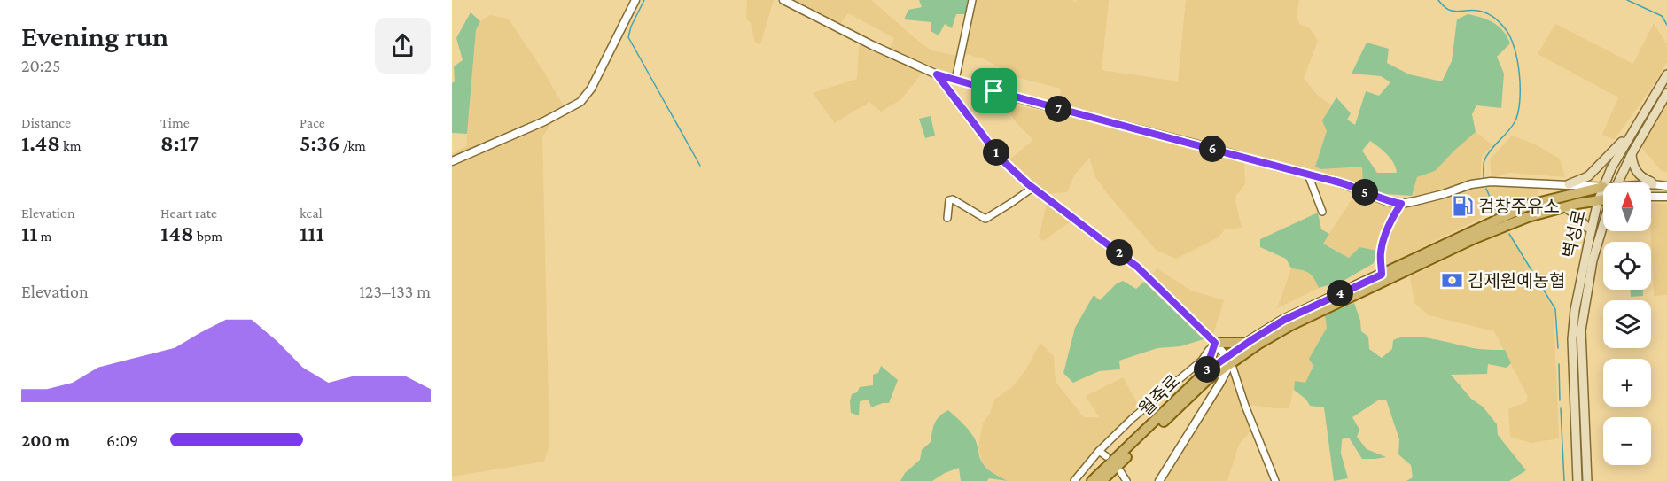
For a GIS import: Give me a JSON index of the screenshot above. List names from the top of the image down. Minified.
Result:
{"streets":{"main road":["벽성로","월죽로"]},"crossings":[["벽성로","월죽로"]],"places":{"fuel station":["검창주유소"],"bank":["김제원예농협"]},"north":"top","page":{"heading":["Evening run","20:25"],"stats":[["Distance","1.48 km"],["Time","8:17"],["Pace","5:36 /km"],["Elevation","11 m"],["Heart rate","148 bpm"],["kcal","111"]],"pins":["7","6","1","5","2","4","3"],"map_buttons":["+","−"],"chart":["Elevation","123–133 m"],"list":[{"name":"200 m","note":"6:09"}]}}
